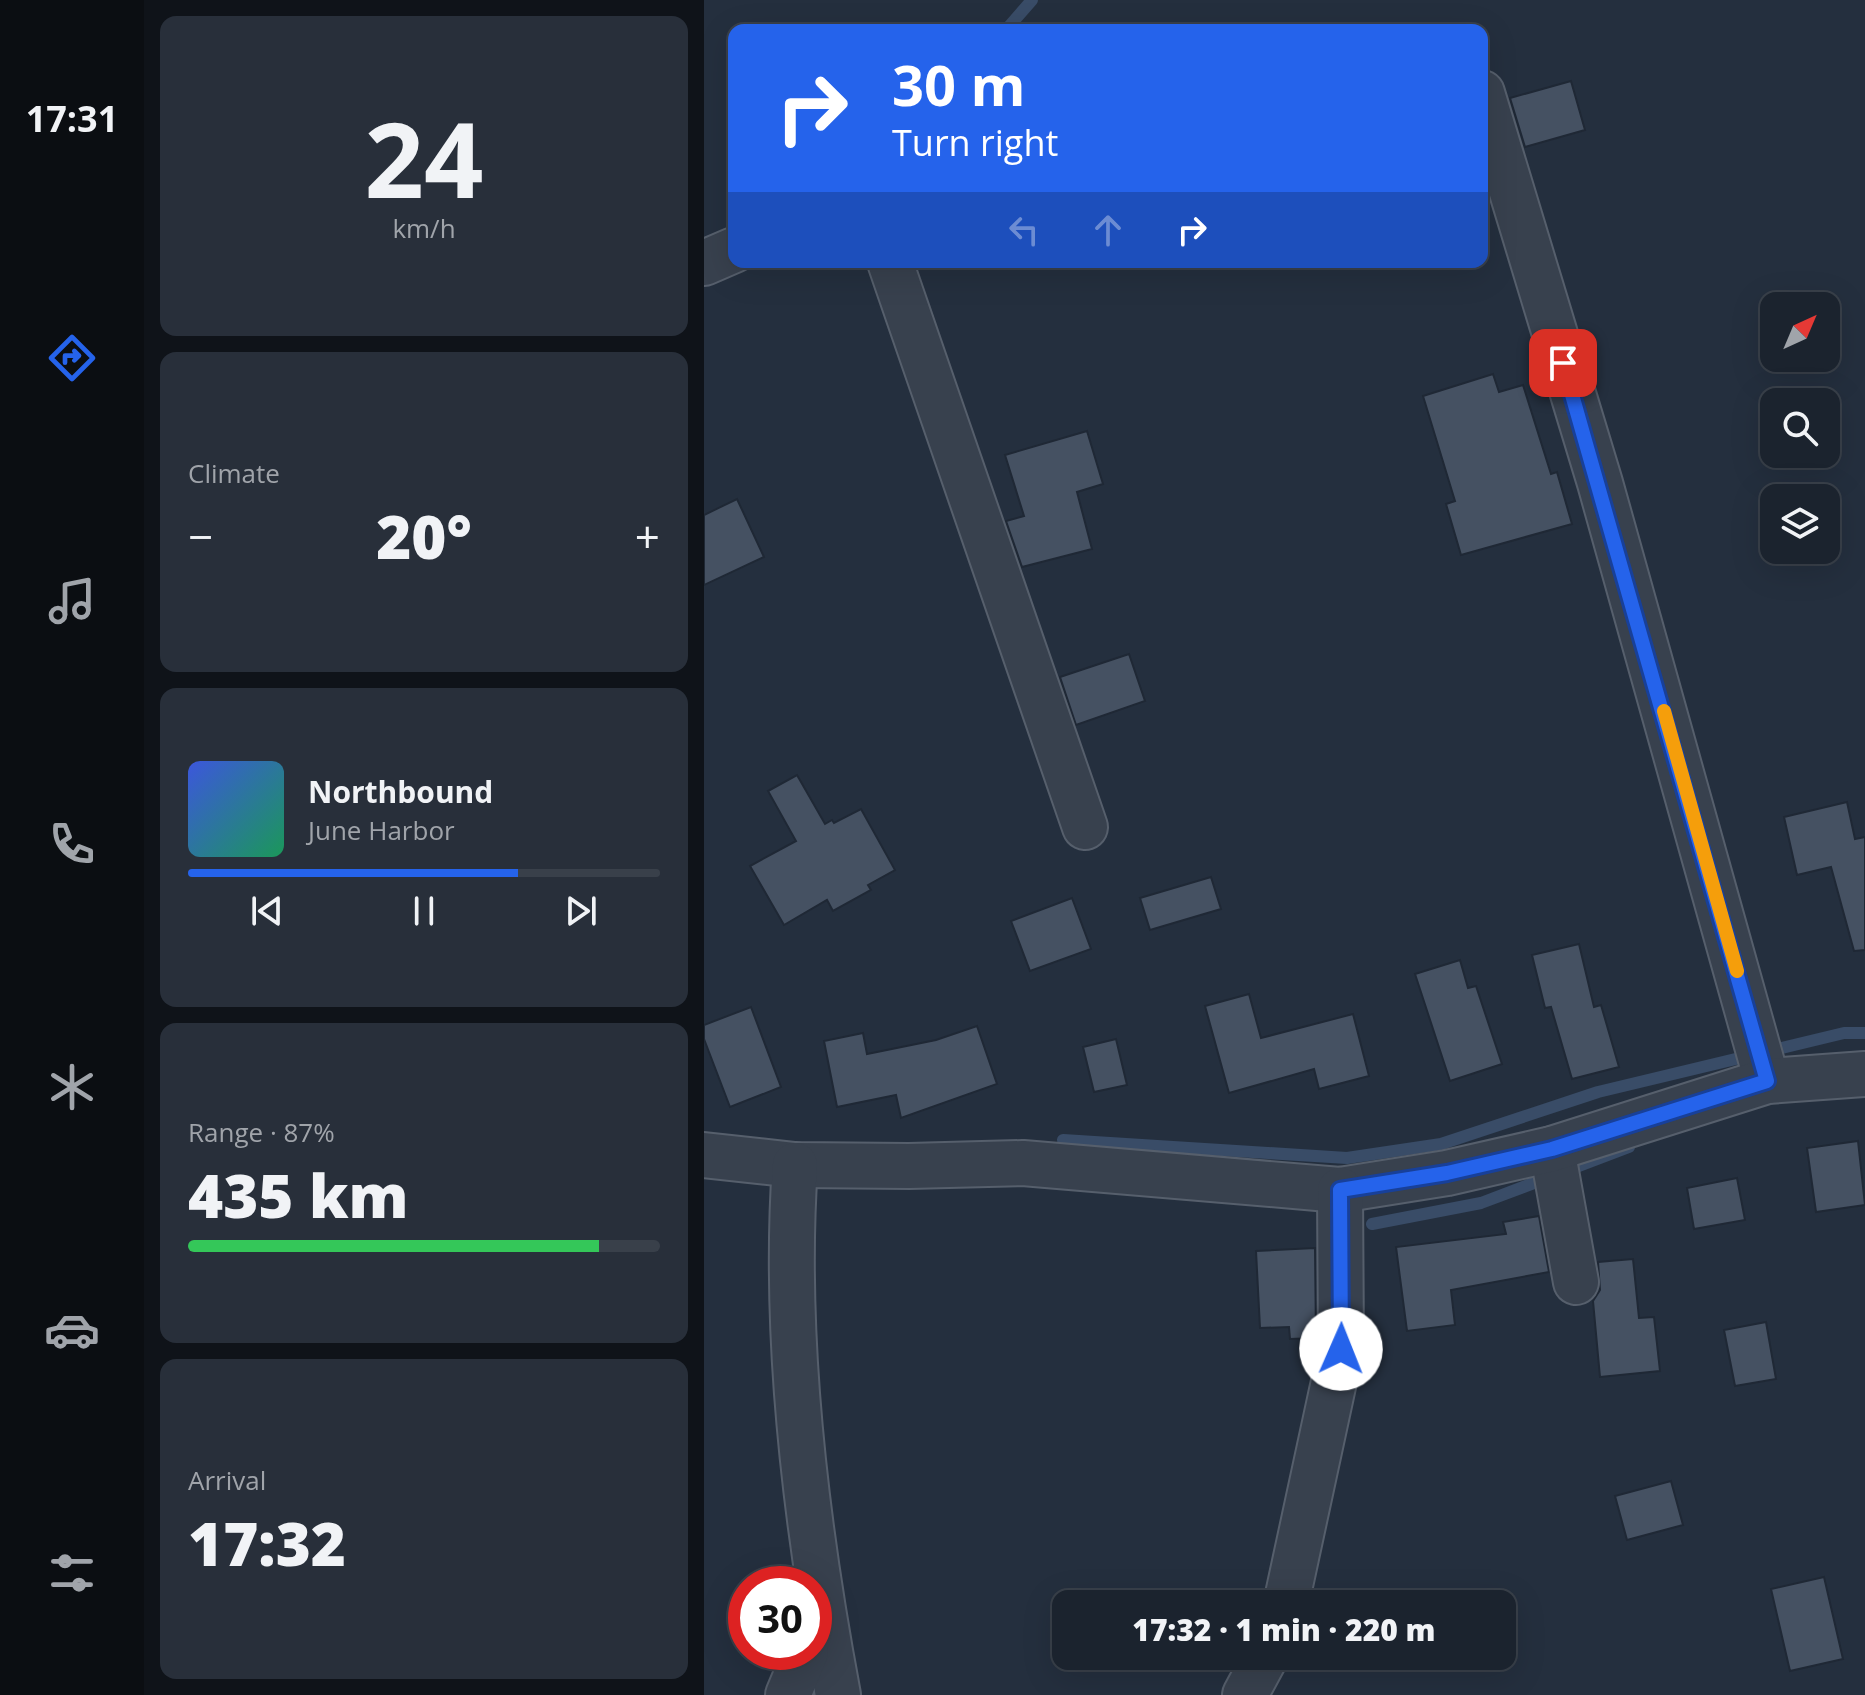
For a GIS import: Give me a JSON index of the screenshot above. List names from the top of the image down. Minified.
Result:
{"north":"top right","page":{"tabs":"17:31","tile":[["24","km/h"],"Climate",["Range · 87%","435 km"],["Arrival","17:32"]],"turn":["30 m","Turn right"],"heat":["−","20°","+"],"song":["Northbound","June Harbor"],"limit":"30","trip":"17:32 · 1 min · 220 m"}}
